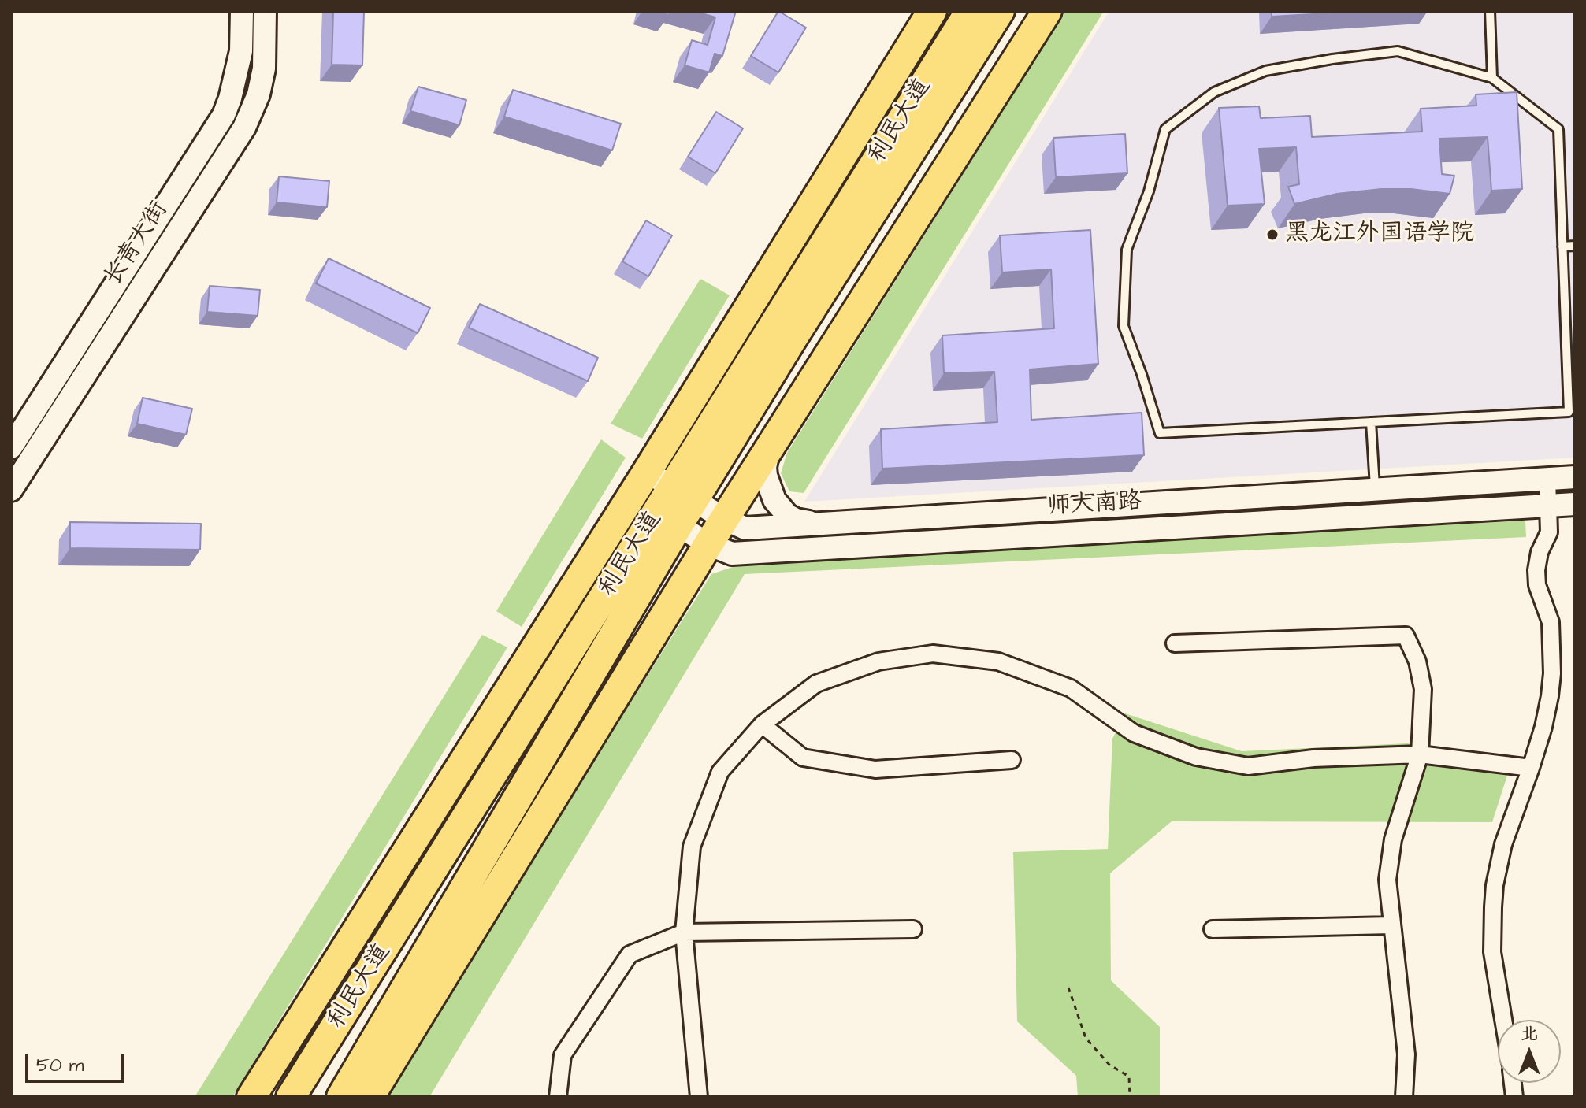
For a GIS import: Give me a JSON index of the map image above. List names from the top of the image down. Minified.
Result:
{"streets":{"highway":["利民大道"],"main road":["长青大街","师大南路"]},"crossings":[["利民大道","师大南路"]],"places":["黑龙江外国语学院"],"scale_bar":"50 m","north":"top"}
